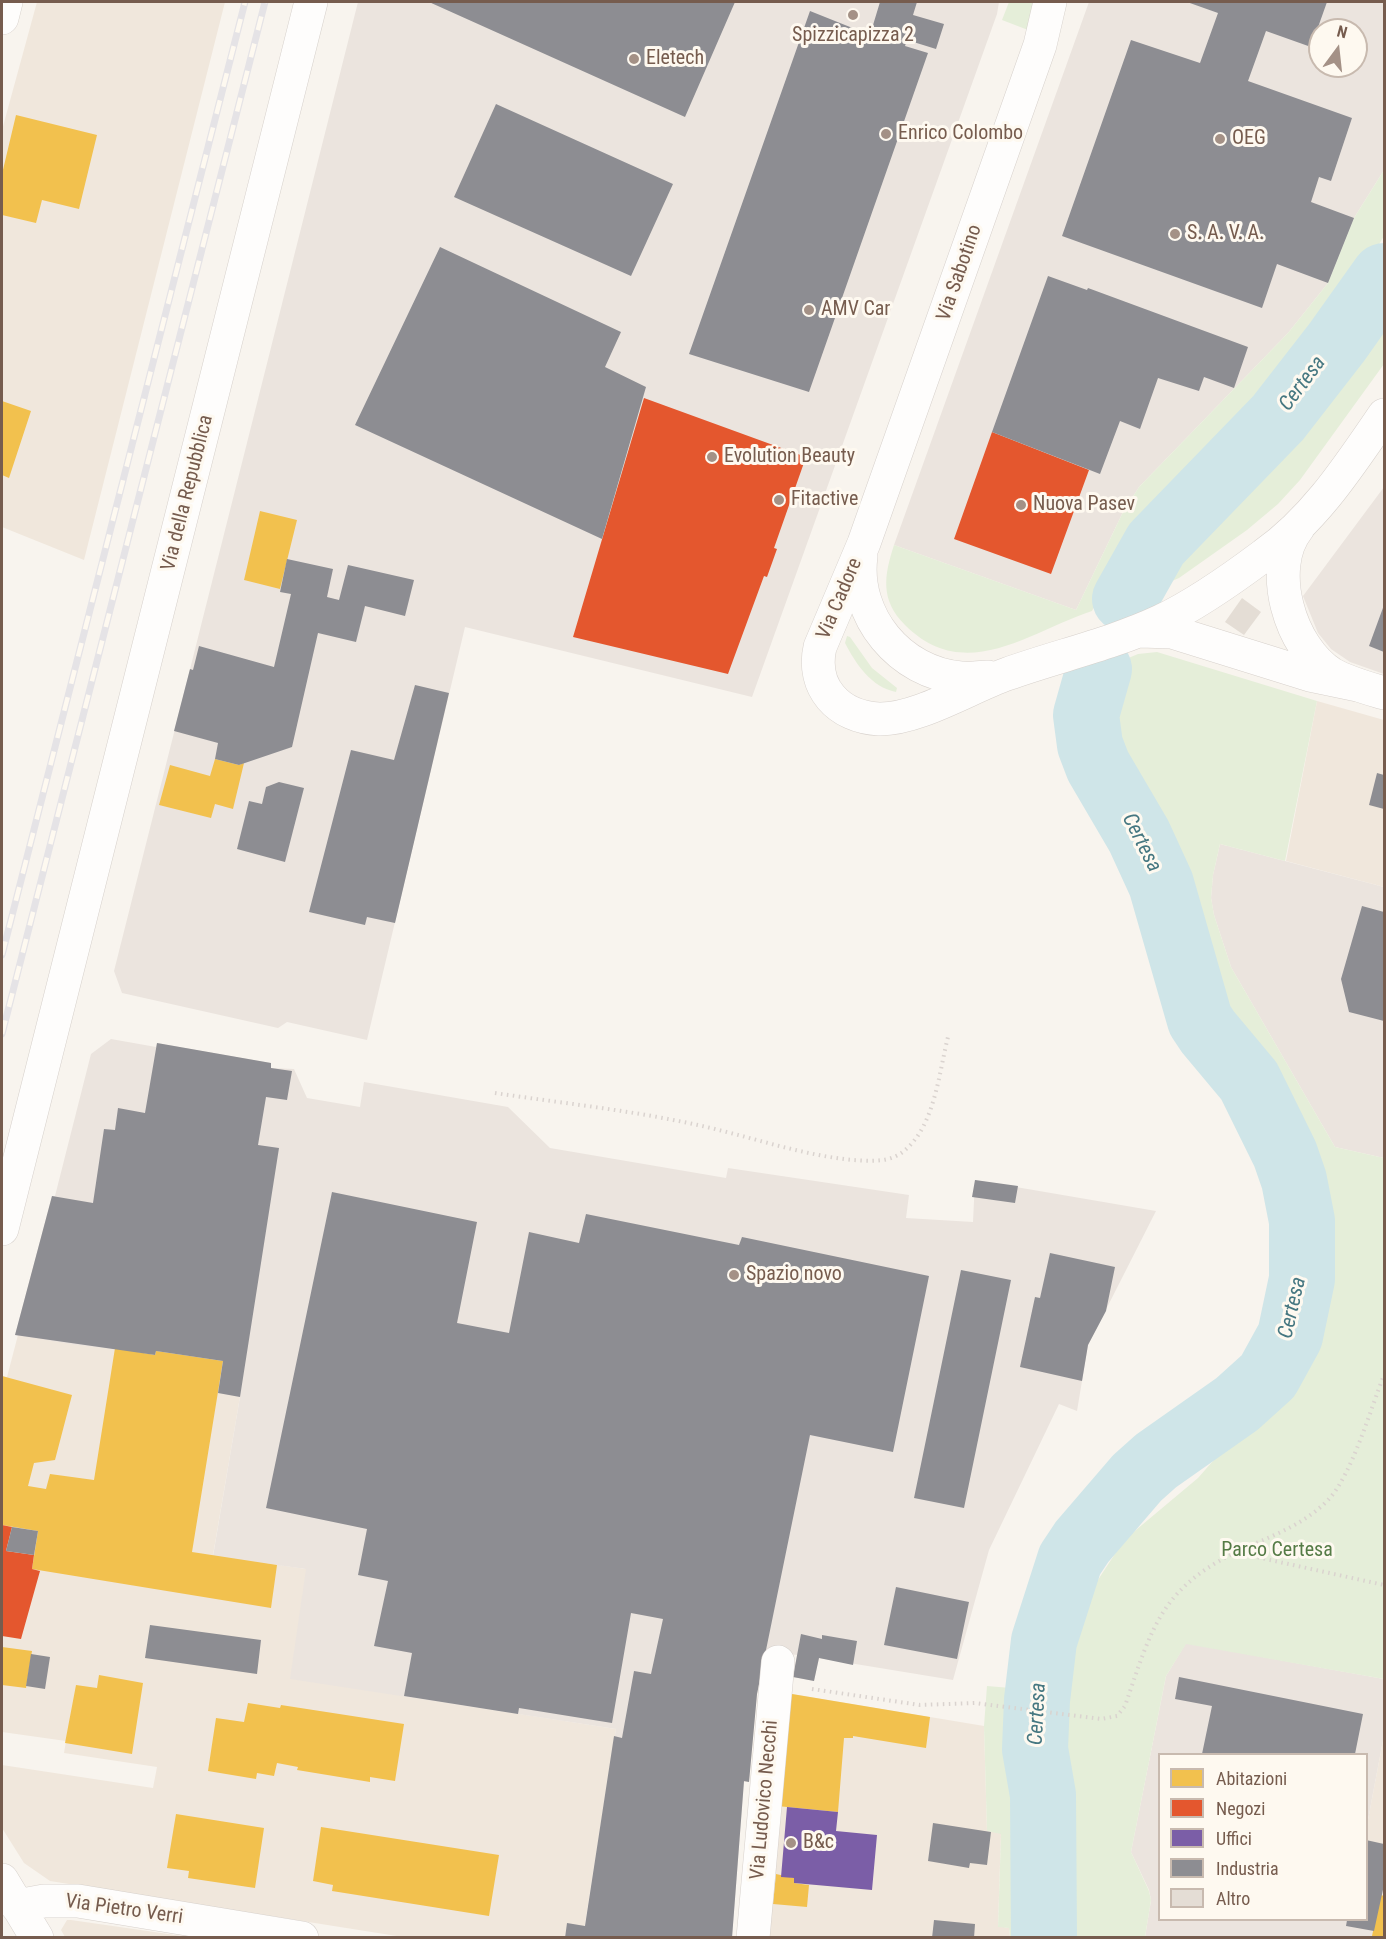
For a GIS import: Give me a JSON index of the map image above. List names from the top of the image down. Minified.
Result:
{"streets":{"street":["Via Sabotino","Via della Repubblica","Via Cadore","Via Ludovico Necchi","Via Pietro Verri"]},"crossings":[["Via Sabotino","Via Cadore"]],"water":["Certesa"],"parks":["Parco Certesa"],"places":["Spizzicapizza 2","Eletech","Enrico Colombo","OEG","S. A. V. A.","AMV Car","Evolution Beauty","Fitactive","Nuova Pasev","Spazio novo","B&c"],"legend":["Abitazioni","Negozi","Uffici","Industria","Altro"],"north":"top"}
